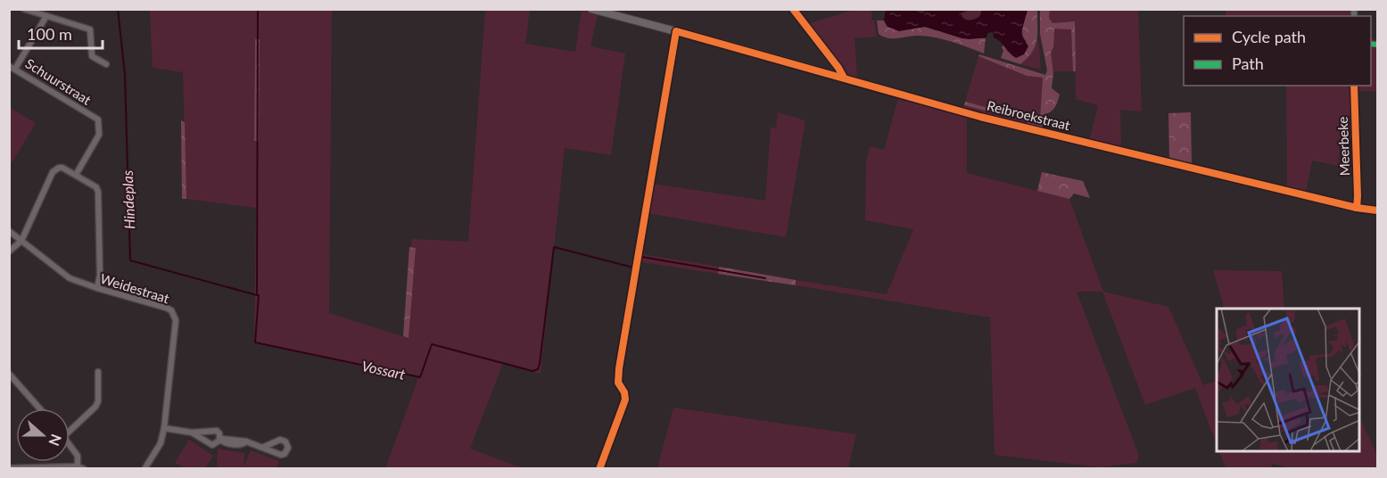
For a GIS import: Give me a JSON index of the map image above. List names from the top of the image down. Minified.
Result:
{"streets":{"street":["Schuurstraat","Reibroekstraat","Meerbeke","Weidestraat"]},"crossings":[["Reibroekstraat","Meerbeke"]],"water":["Hindeplas","Vossart"],"legend":["Cycle path","Path"],"scale_bar":"100 m","north":"right"}
